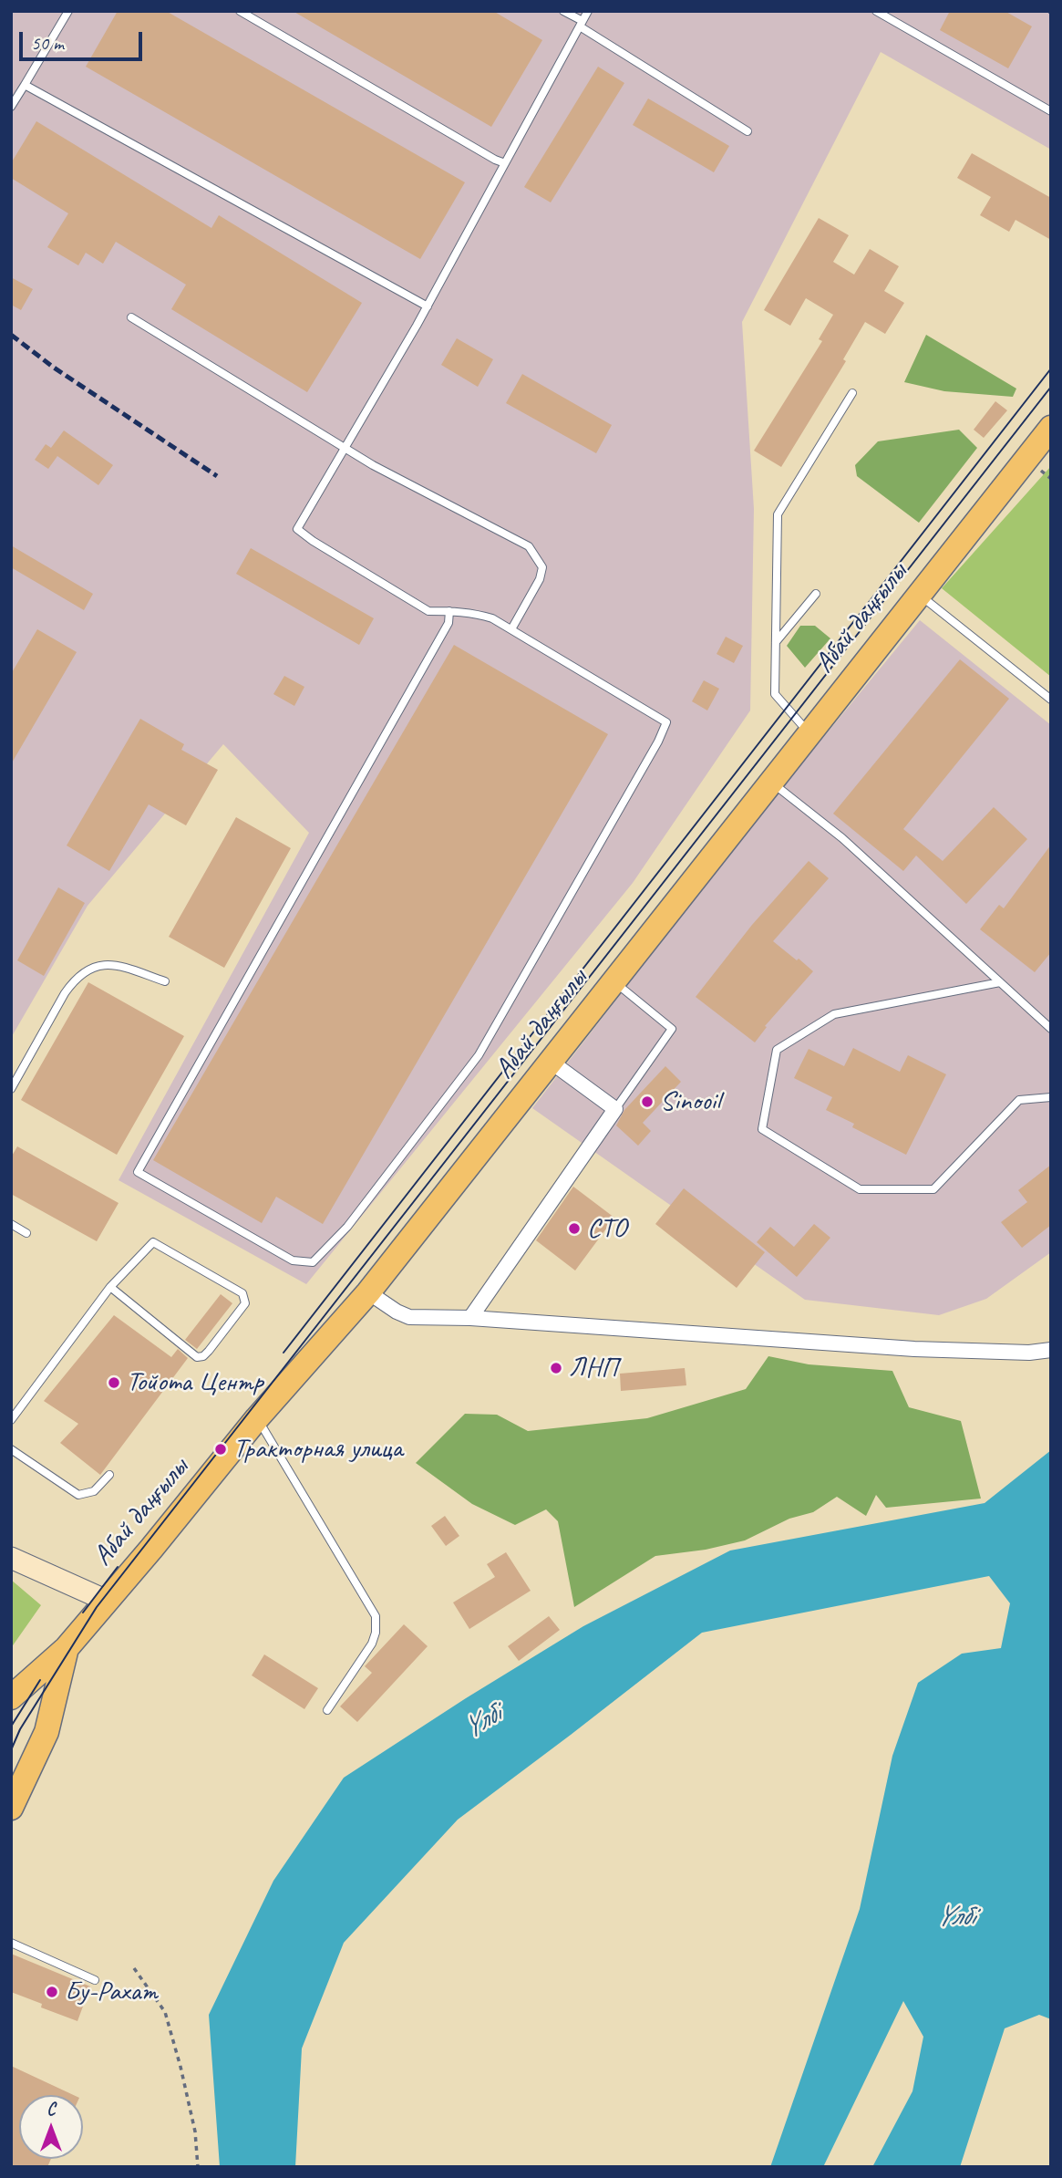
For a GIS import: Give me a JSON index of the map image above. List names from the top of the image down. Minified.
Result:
{"streets":{"main road":["Абай даңғылы"]},"water":["Үлбі"],"places":["Sinooil","СТО","ЛНП","Тойота Центр","Тракторная улица","Бу-Рахат"],"scale_bar":"50 m","north":"top"}
